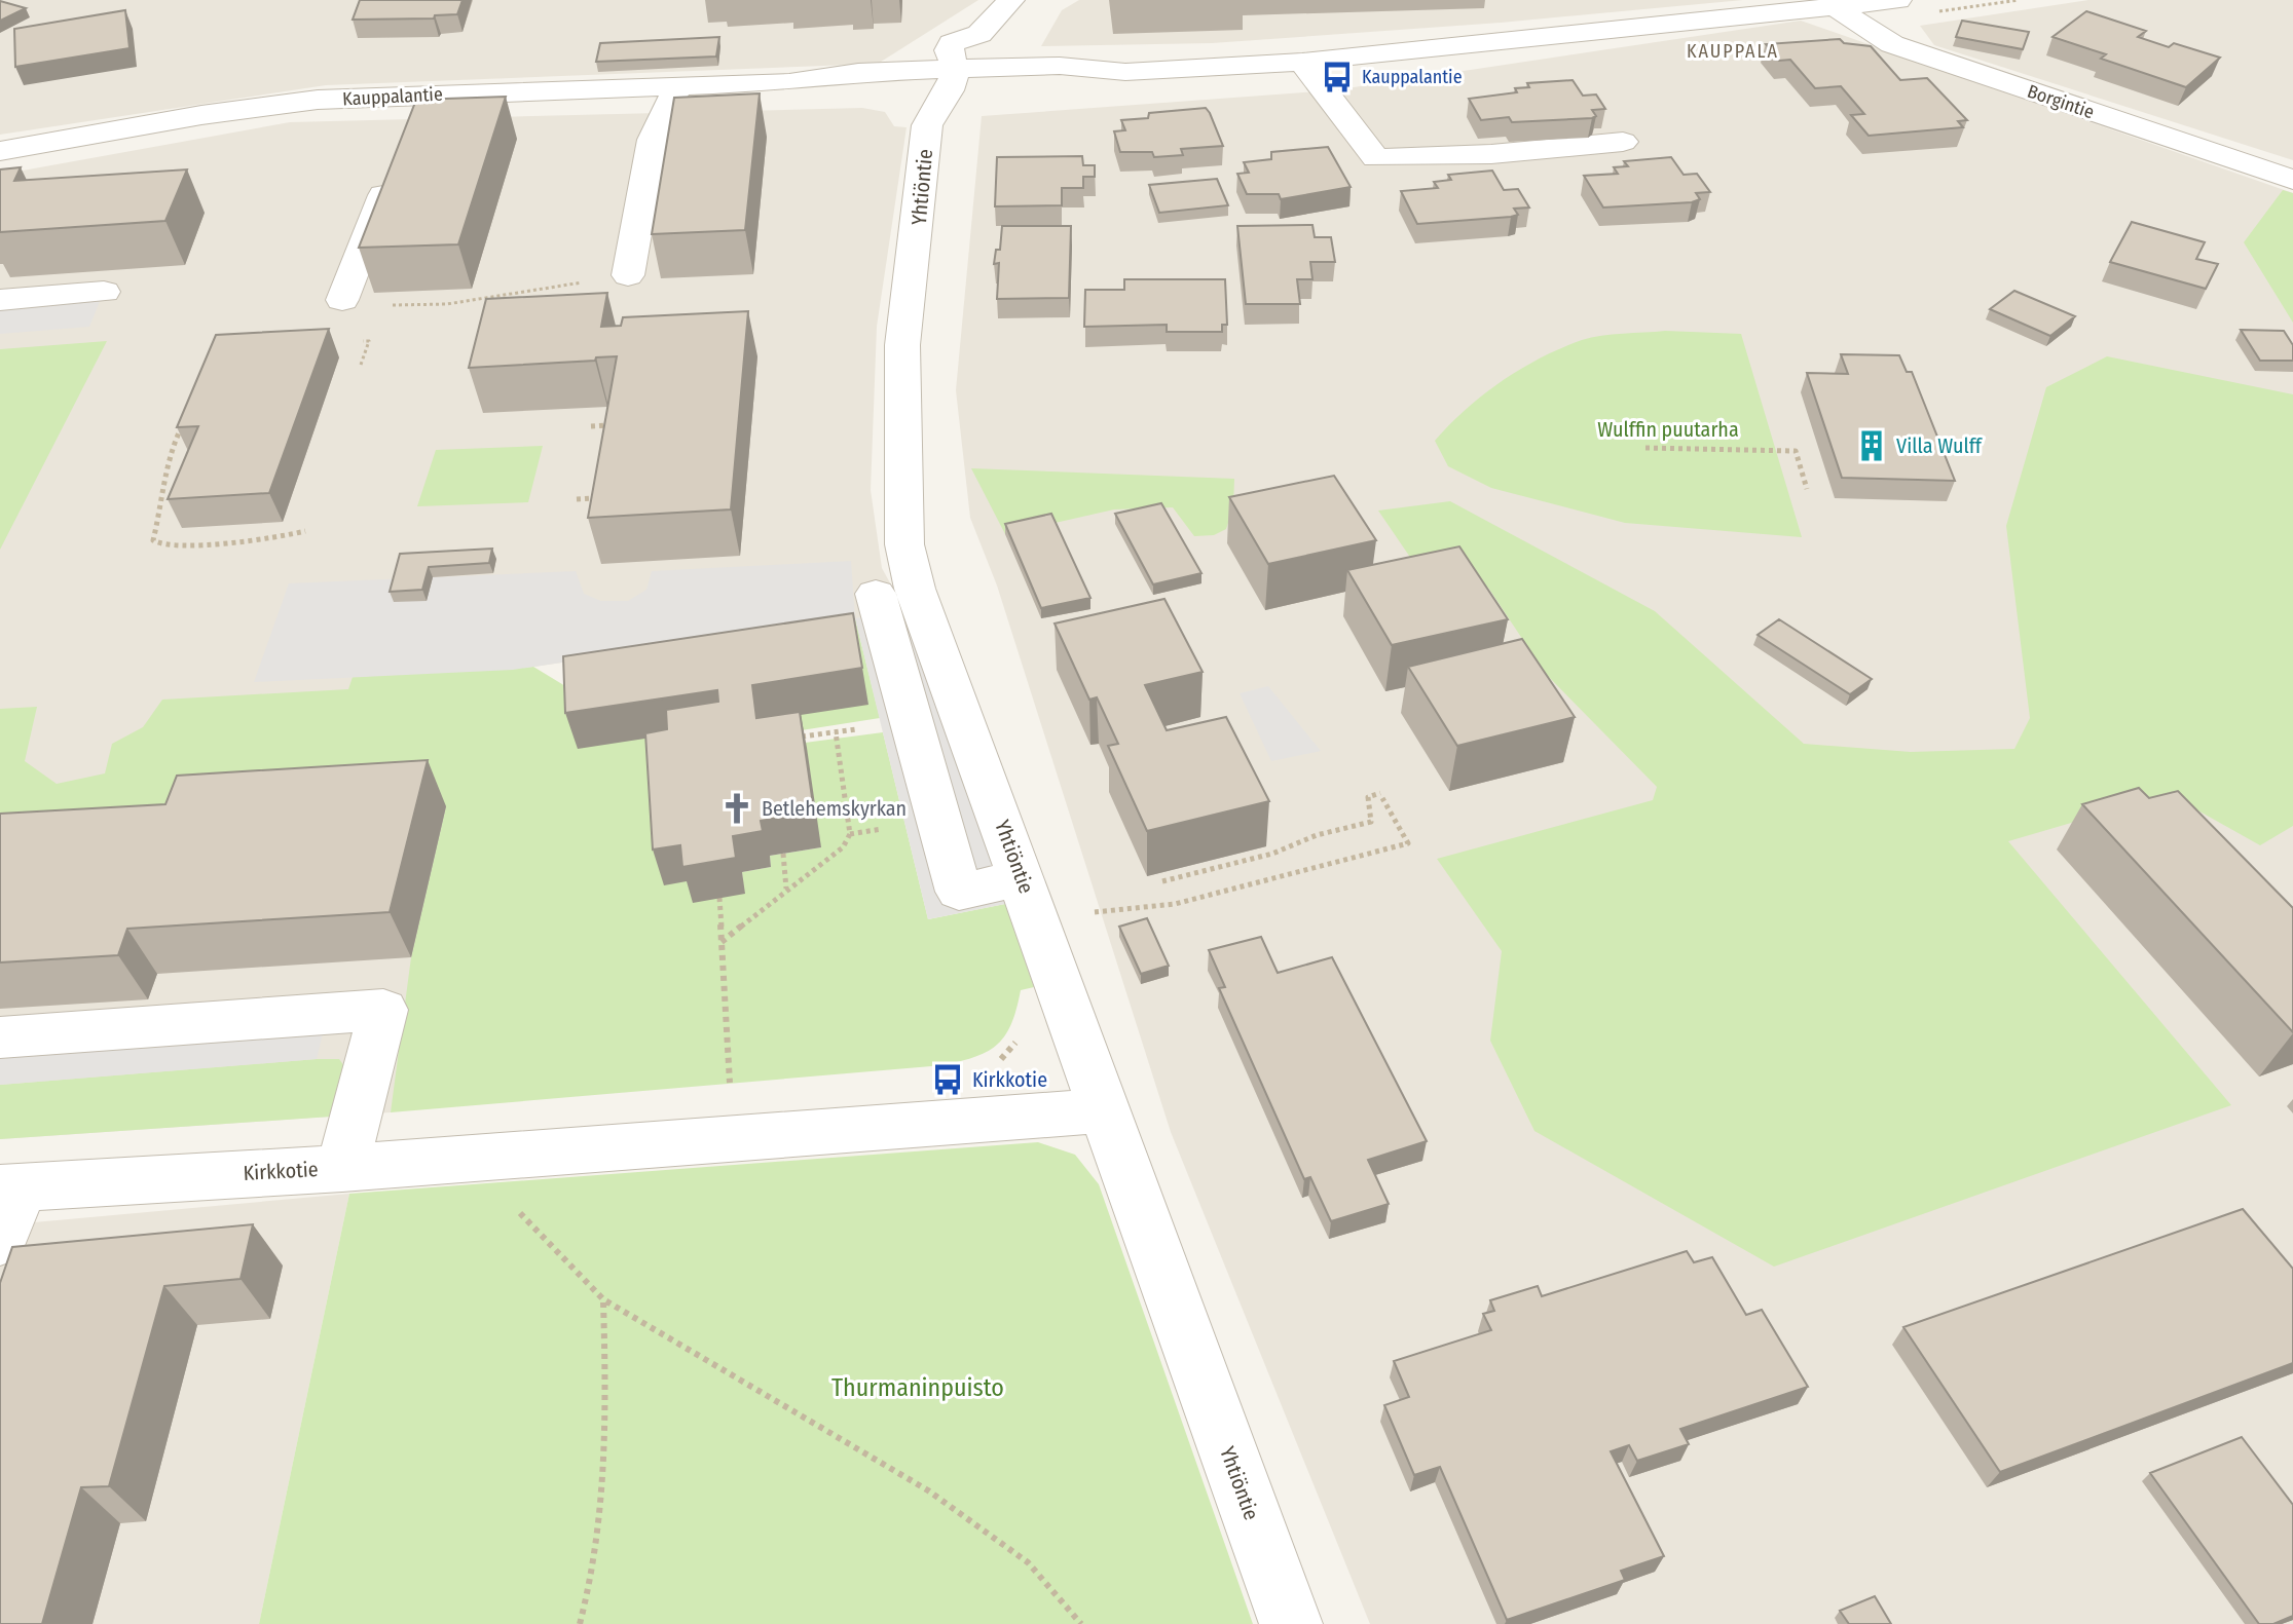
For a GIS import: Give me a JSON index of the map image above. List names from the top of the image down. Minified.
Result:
{"streets":{"street":["Kauppalantie","Borgintie","Yhtiöntie","Kirkkotie"]},"crossings":[["Kauppalantie","Borgintie"],["Kauppalantie","Yhtiöntie"],["Yhtiöntie","Kirkkotie"]],"districts":["KAUPPALA"],"parks":["Wulffin puutarha","Thurmaninpuisto"],"places":{"bus stop":["Kauppalantie","Kirkkotie"],"building":["Villa Wulff"],"church":["Betlehemskyrkan"]}}
